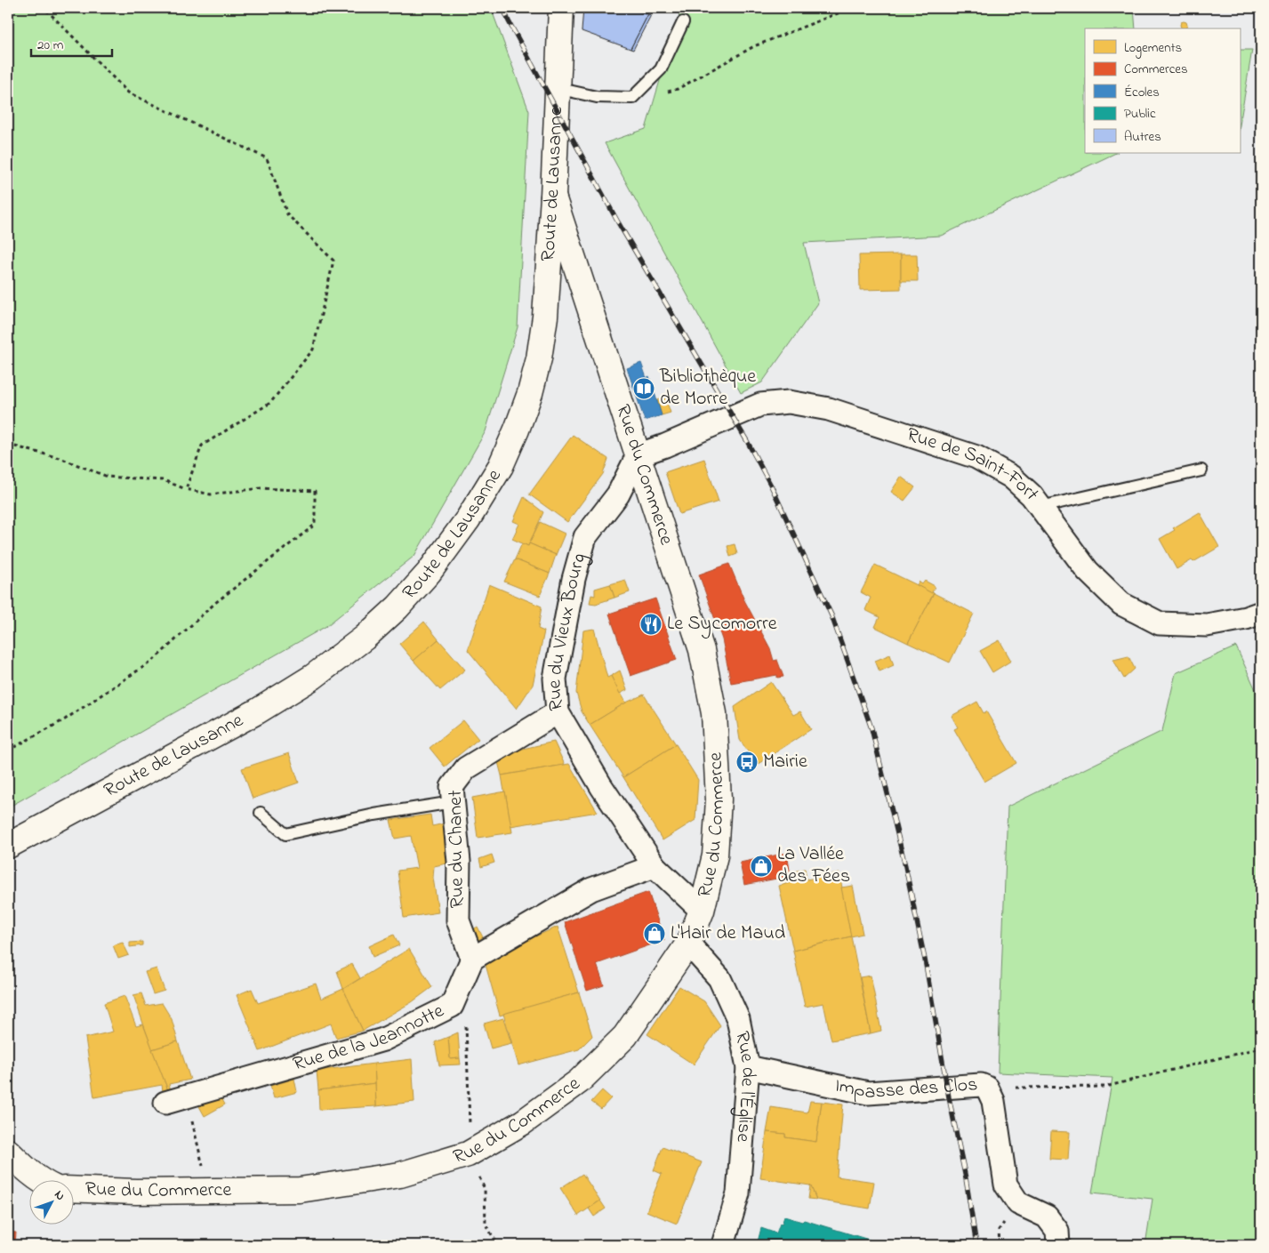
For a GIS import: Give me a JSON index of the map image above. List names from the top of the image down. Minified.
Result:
{"streets":{"street":["Route de Lausanne","Rue de Saint-Fort","Rue du Commerce","Rue du Vieux Bourg","Rue du Chanet","Rue de la Jeannotte","Impasse des Clos","Rue de l'Église"]},"crossings":[["Route de Lausanne","Rue du Commerce"],["Rue de Saint-Fort","Rue du Commerce"],["Rue de Saint-Fort","Rue du Vieux Bourg"],["Rue du Commerce","Rue du Vieux Bourg"],["Rue du Commerce","Rue de l'Église"],["Rue du Vieux Bourg","Rue du Chanet"],["Rue du Chanet","Rue de la Jeannotte"],["Impasse des Clos","Rue de l'Église"]],"places":{"library":["Bibliothèque de Morre"],"restaurant":["Le Sycomorre"],"bus stop":["Mairie"],"shop":["La Vallée des Fées","L'Hair de Maud"]},"legend":["Logements","Commerces","Écoles","Public","Autres"],"scale_bar":"20 m","north":"top right"}
